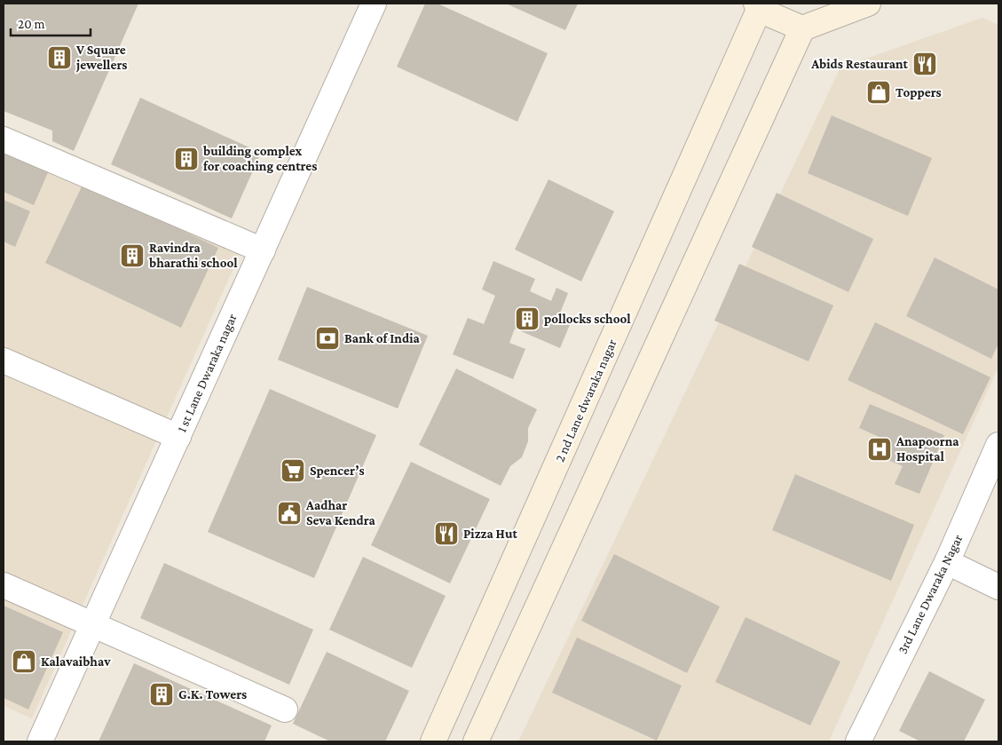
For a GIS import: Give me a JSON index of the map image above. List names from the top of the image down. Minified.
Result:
{"streets":{"main road":["2 nd Lane dwaraka nagar"],"street":["1 st Lane Dwaraka nagar","3rd Lane Dwaraka Nagar"]},"places":{"building":["V Square jewellers","building complex for coaching centres","Ravindra bharathi school","pollocks school","G.K. Towers"],"restaurant":["Abids Restaurant","Pizza Hut"],"shop":["Toppers","Kalavaibhav"],"bank":["Bank of India"],"hospital":["Anapoorna Hospital"],"supermarket":["Spencer’s"],"public building":["Aadhar Seva Kendra"]},"scale_bar":"20 m"}
